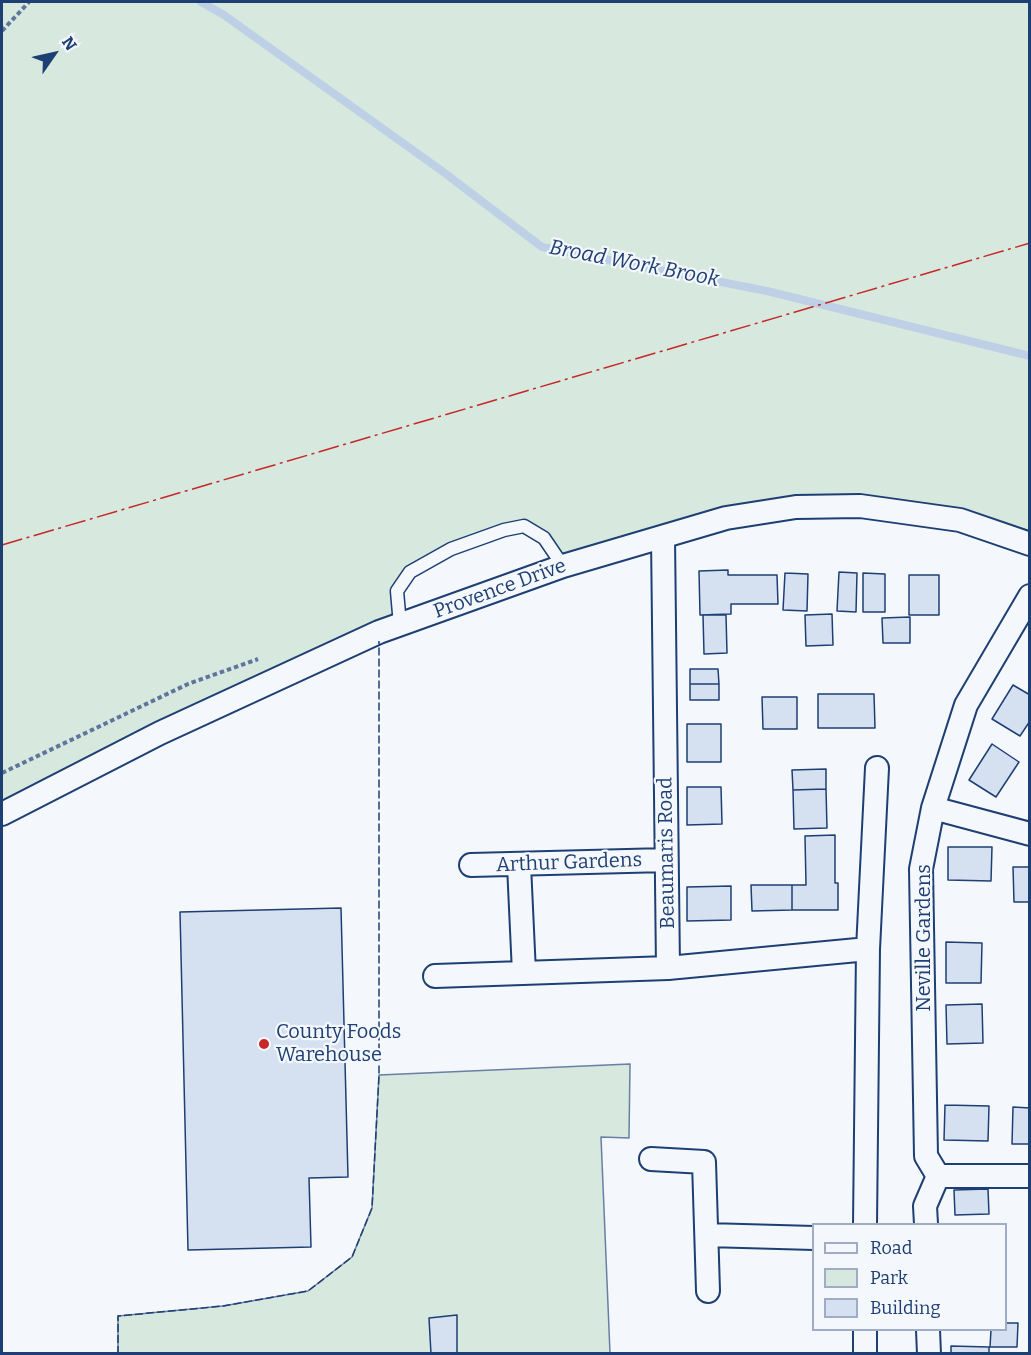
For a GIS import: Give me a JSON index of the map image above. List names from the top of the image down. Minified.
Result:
{"streets":{"street":["Provence Drive","Beaumaris Road","Arthur Gardens","Neville Gardens"]},"crossings":[["Provence Drive","Beaumaris Road"],["Beaumaris Road","Arthur Gardens"]],"water":["Broad Work Brook"],"places":["County Foods Warehouse"],"legend":["Road","Park","Building"],"north":"top right"}
